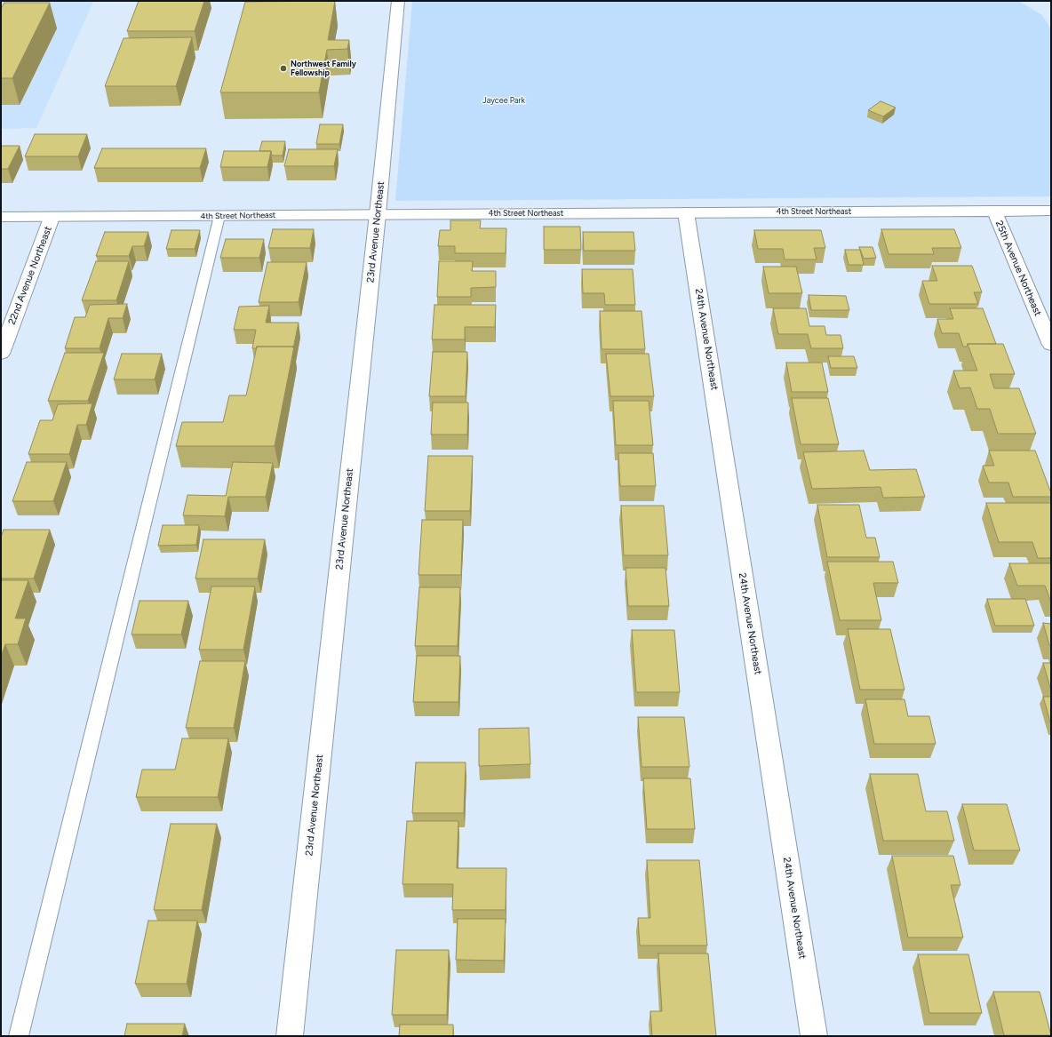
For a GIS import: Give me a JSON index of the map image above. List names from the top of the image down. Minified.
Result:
{"streets":{"street":["4th Street Northeast","23rd Avenue Northeast","25th Avenue Northeast","22nd Avenue Northeast","24th Avenue Northeast"]},"crossings":[["4th Street Northeast","23rd Avenue Northeast"],["4th Street Northeast","25th Avenue Northeast"],["4th Street Northeast","22nd Avenue Northeast"],["4th Street Northeast","24th Avenue Northeast"]],"parks":["Jaycee Park"],"places":["Northwest Family Fellowship"]}
